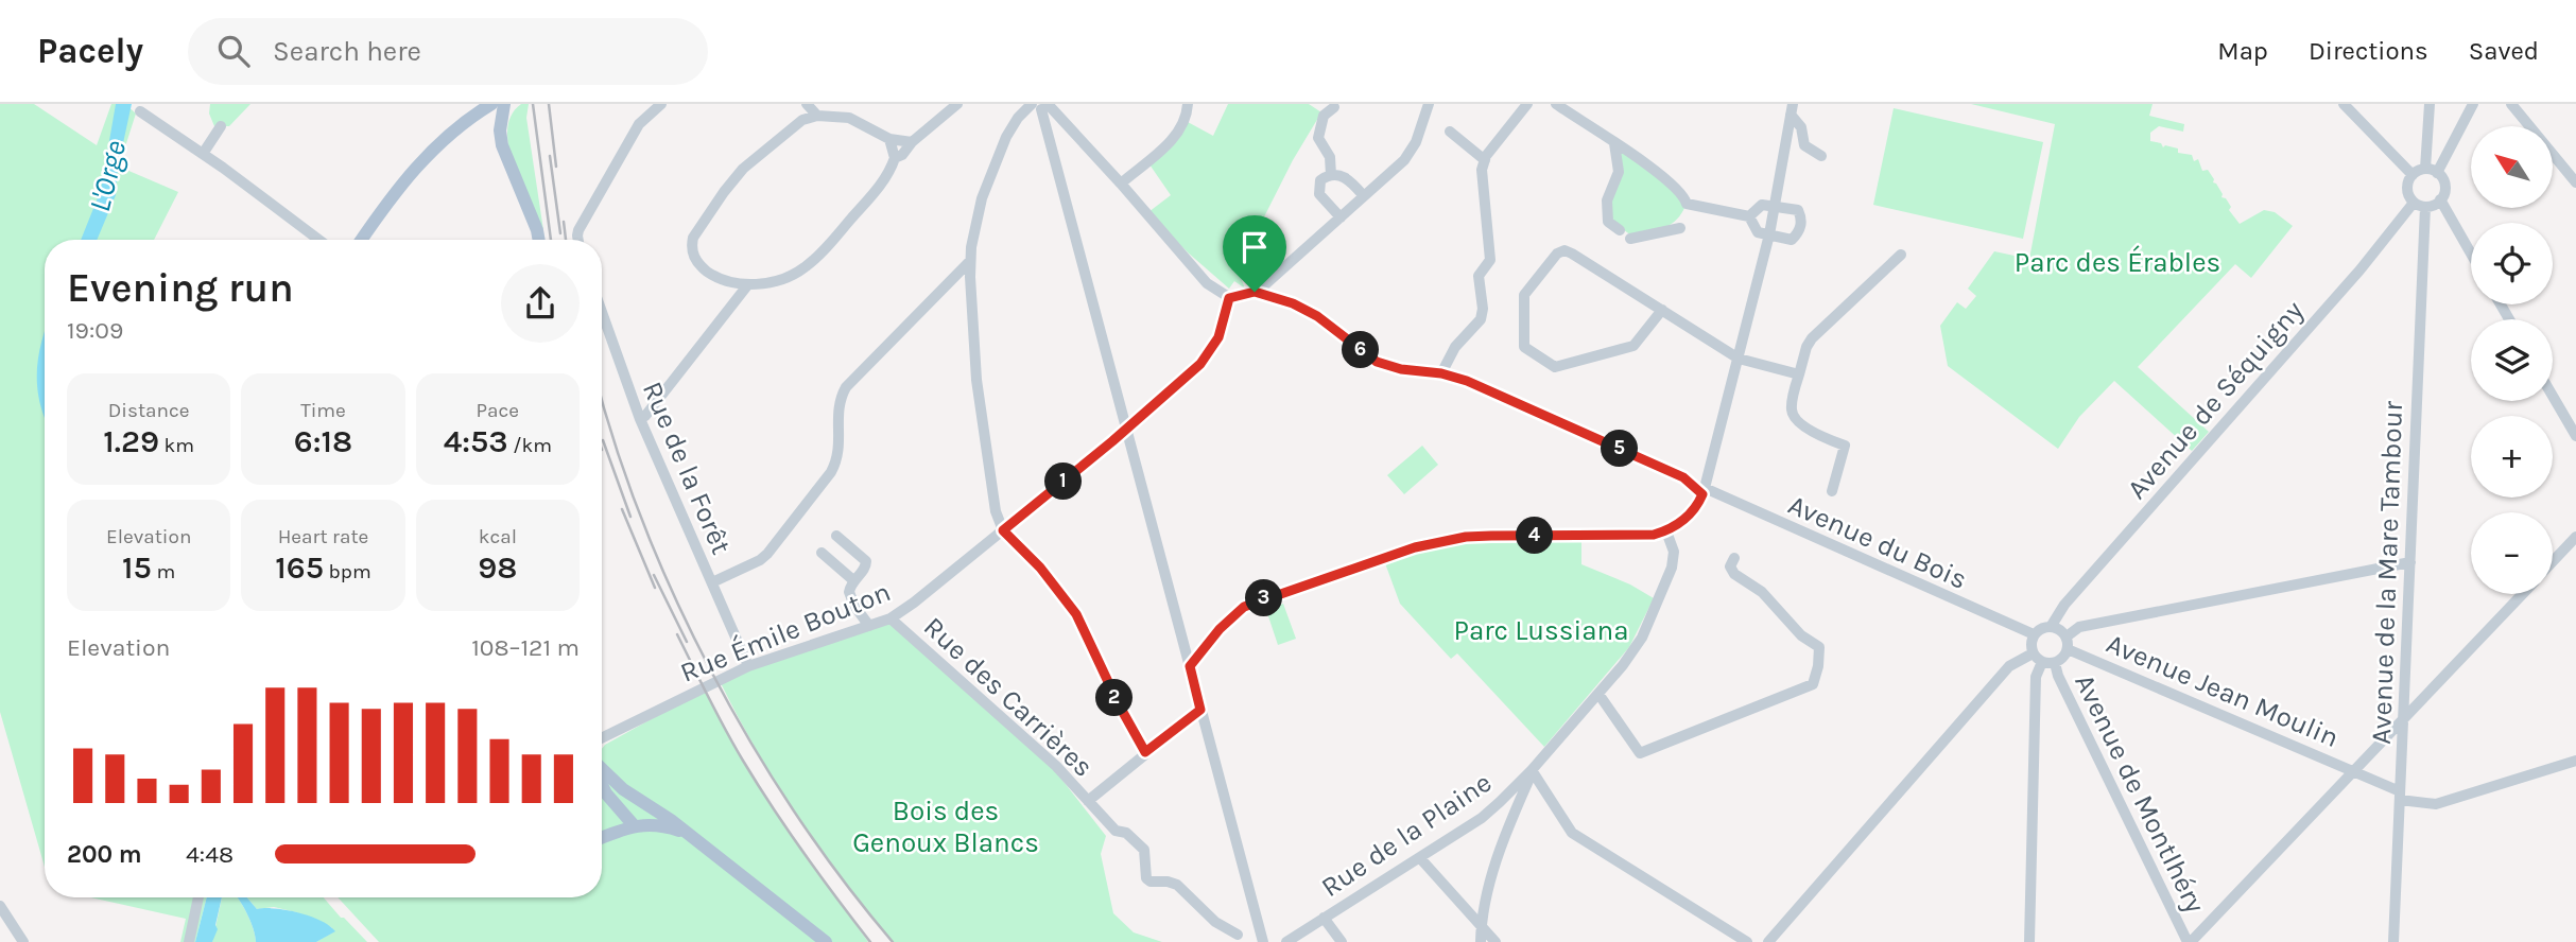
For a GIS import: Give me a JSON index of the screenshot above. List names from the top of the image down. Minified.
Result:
{"streets":{"street":["Avenue de Séquigny","Rue de la Forêt","Avenue du Bois","Avenue de la Mare Tambour","Rue Émile Bouton","Avenue Jean Moulin","Rue des Carrières","Avenue de Montlhéry","Rue de la Plaine"]},"crossings":[["Avenue de Séquigny","Avenue du Bois"],["Avenue de Séquigny","Avenue de la Mare Tambour"],["Avenue de Séquigny","Avenue Jean Moulin"],["Avenue de Séquigny","Avenue de Montlhéry"],["Rue de la Forêt","Rue Émile Bouton"],["Avenue du Bois","Avenue Jean Moulin"],["Avenue du Bois","Avenue de Montlhéry"],["Avenue de la Mare Tambour","Avenue Jean Moulin"],["Rue Émile Bouton","Rue des Carrières"],["Avenue Jean Moulin","Avenue de Montlhéry"]],"water":["L'Orge"],"parks":["Parc des Érables","Parc Lussiana","Bois des Genoux Blancs"],"north":"top left","page":{"header":"Pacely","search":"Search here","nav":["Map","Directions","Saved"],"map_buttons":["+","−"],"heading":["Evening run","19:09"],"pins":["6","5","1","4","3","2"],"stats":[["Distance","1.29 km"],["Time","6:18"],["Pace","4:53 /km"],["Elevation","15 m"],["Heart rate","165 bpm"],["kcal","98"]],"chart":["Elevation","108–121 m"],"list":[{"name":"200 m","note":"4:48"}]}}
